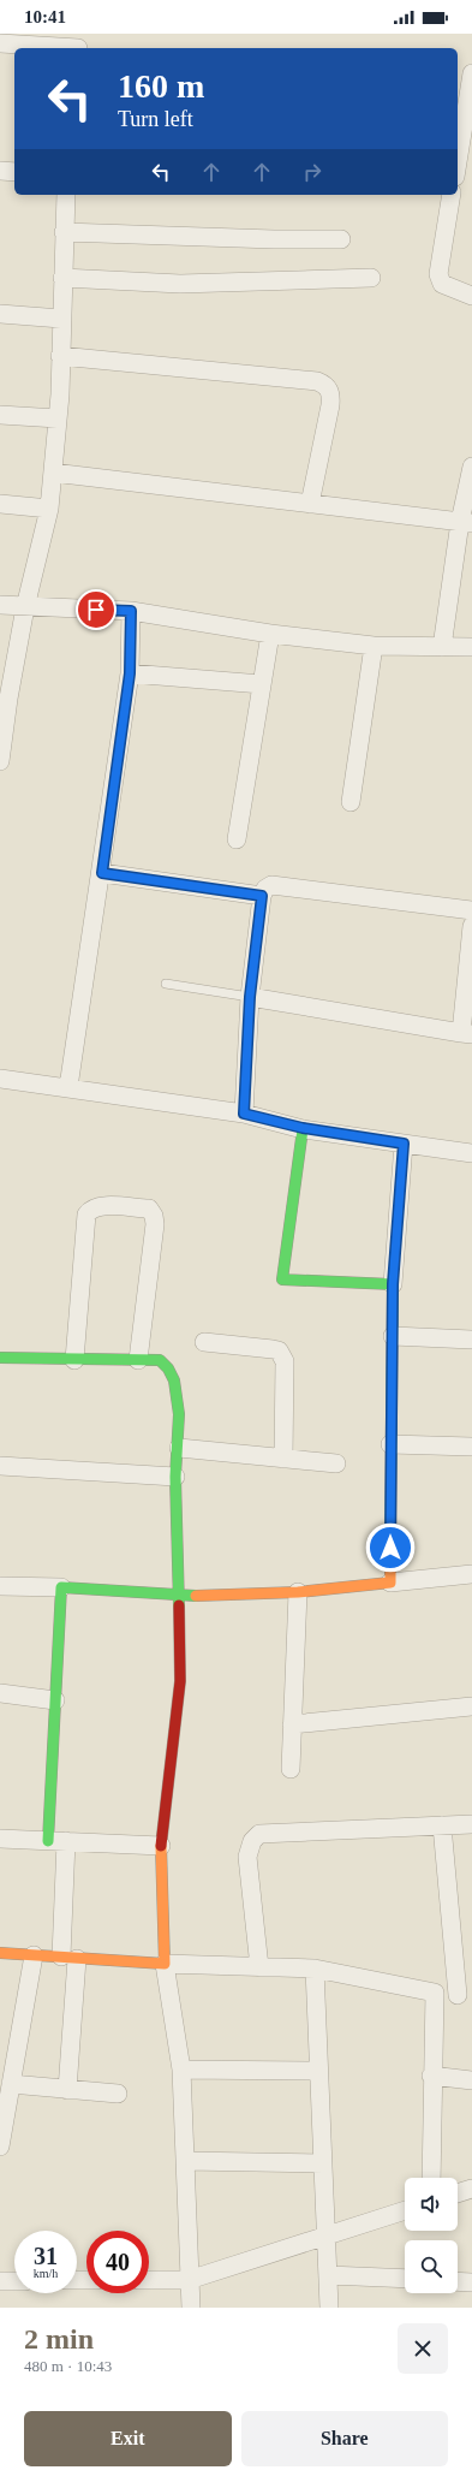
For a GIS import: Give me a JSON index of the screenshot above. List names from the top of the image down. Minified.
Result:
{"page":{"status":"10:41","turn":["160 m","Turn left"],"speed":"31 km/h","limit":"40","heading":["2 min","480 m · 10:43"],"buttons":["Exit","Share"]}}
